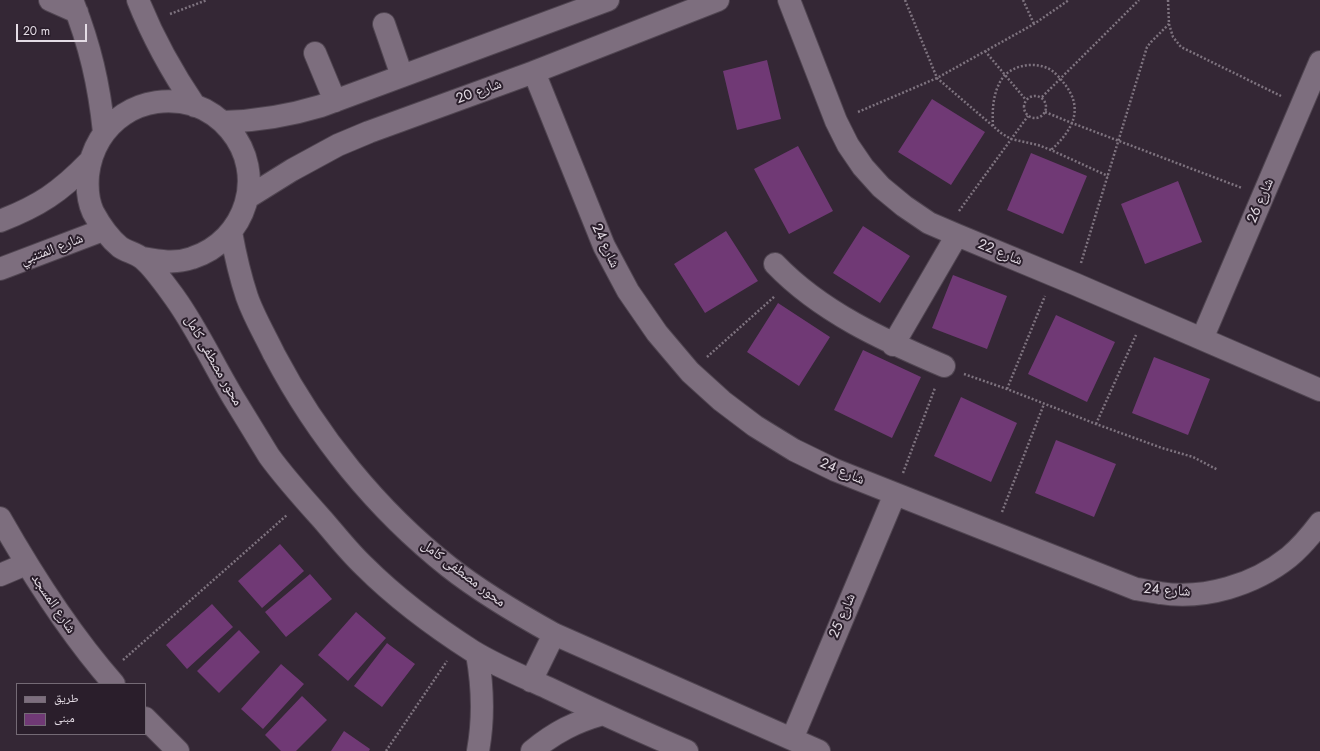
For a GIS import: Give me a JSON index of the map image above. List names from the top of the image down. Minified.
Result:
{"streets":{"street":["شارع 20","شارع 26","شارع 24","شارع المتنبي","شارع 22","محور مصطفى كامل","شارع المسجد","شارع 25"]},"crossings":[["شارع 20","شارع 24"],["شارع 26","شارع 22"],["شارع 24","شارع 25"],["محور مصطفى كامل","شارع 25"]],"legend":["طريق","مبنى"],"scale_bar":"20 m"}
